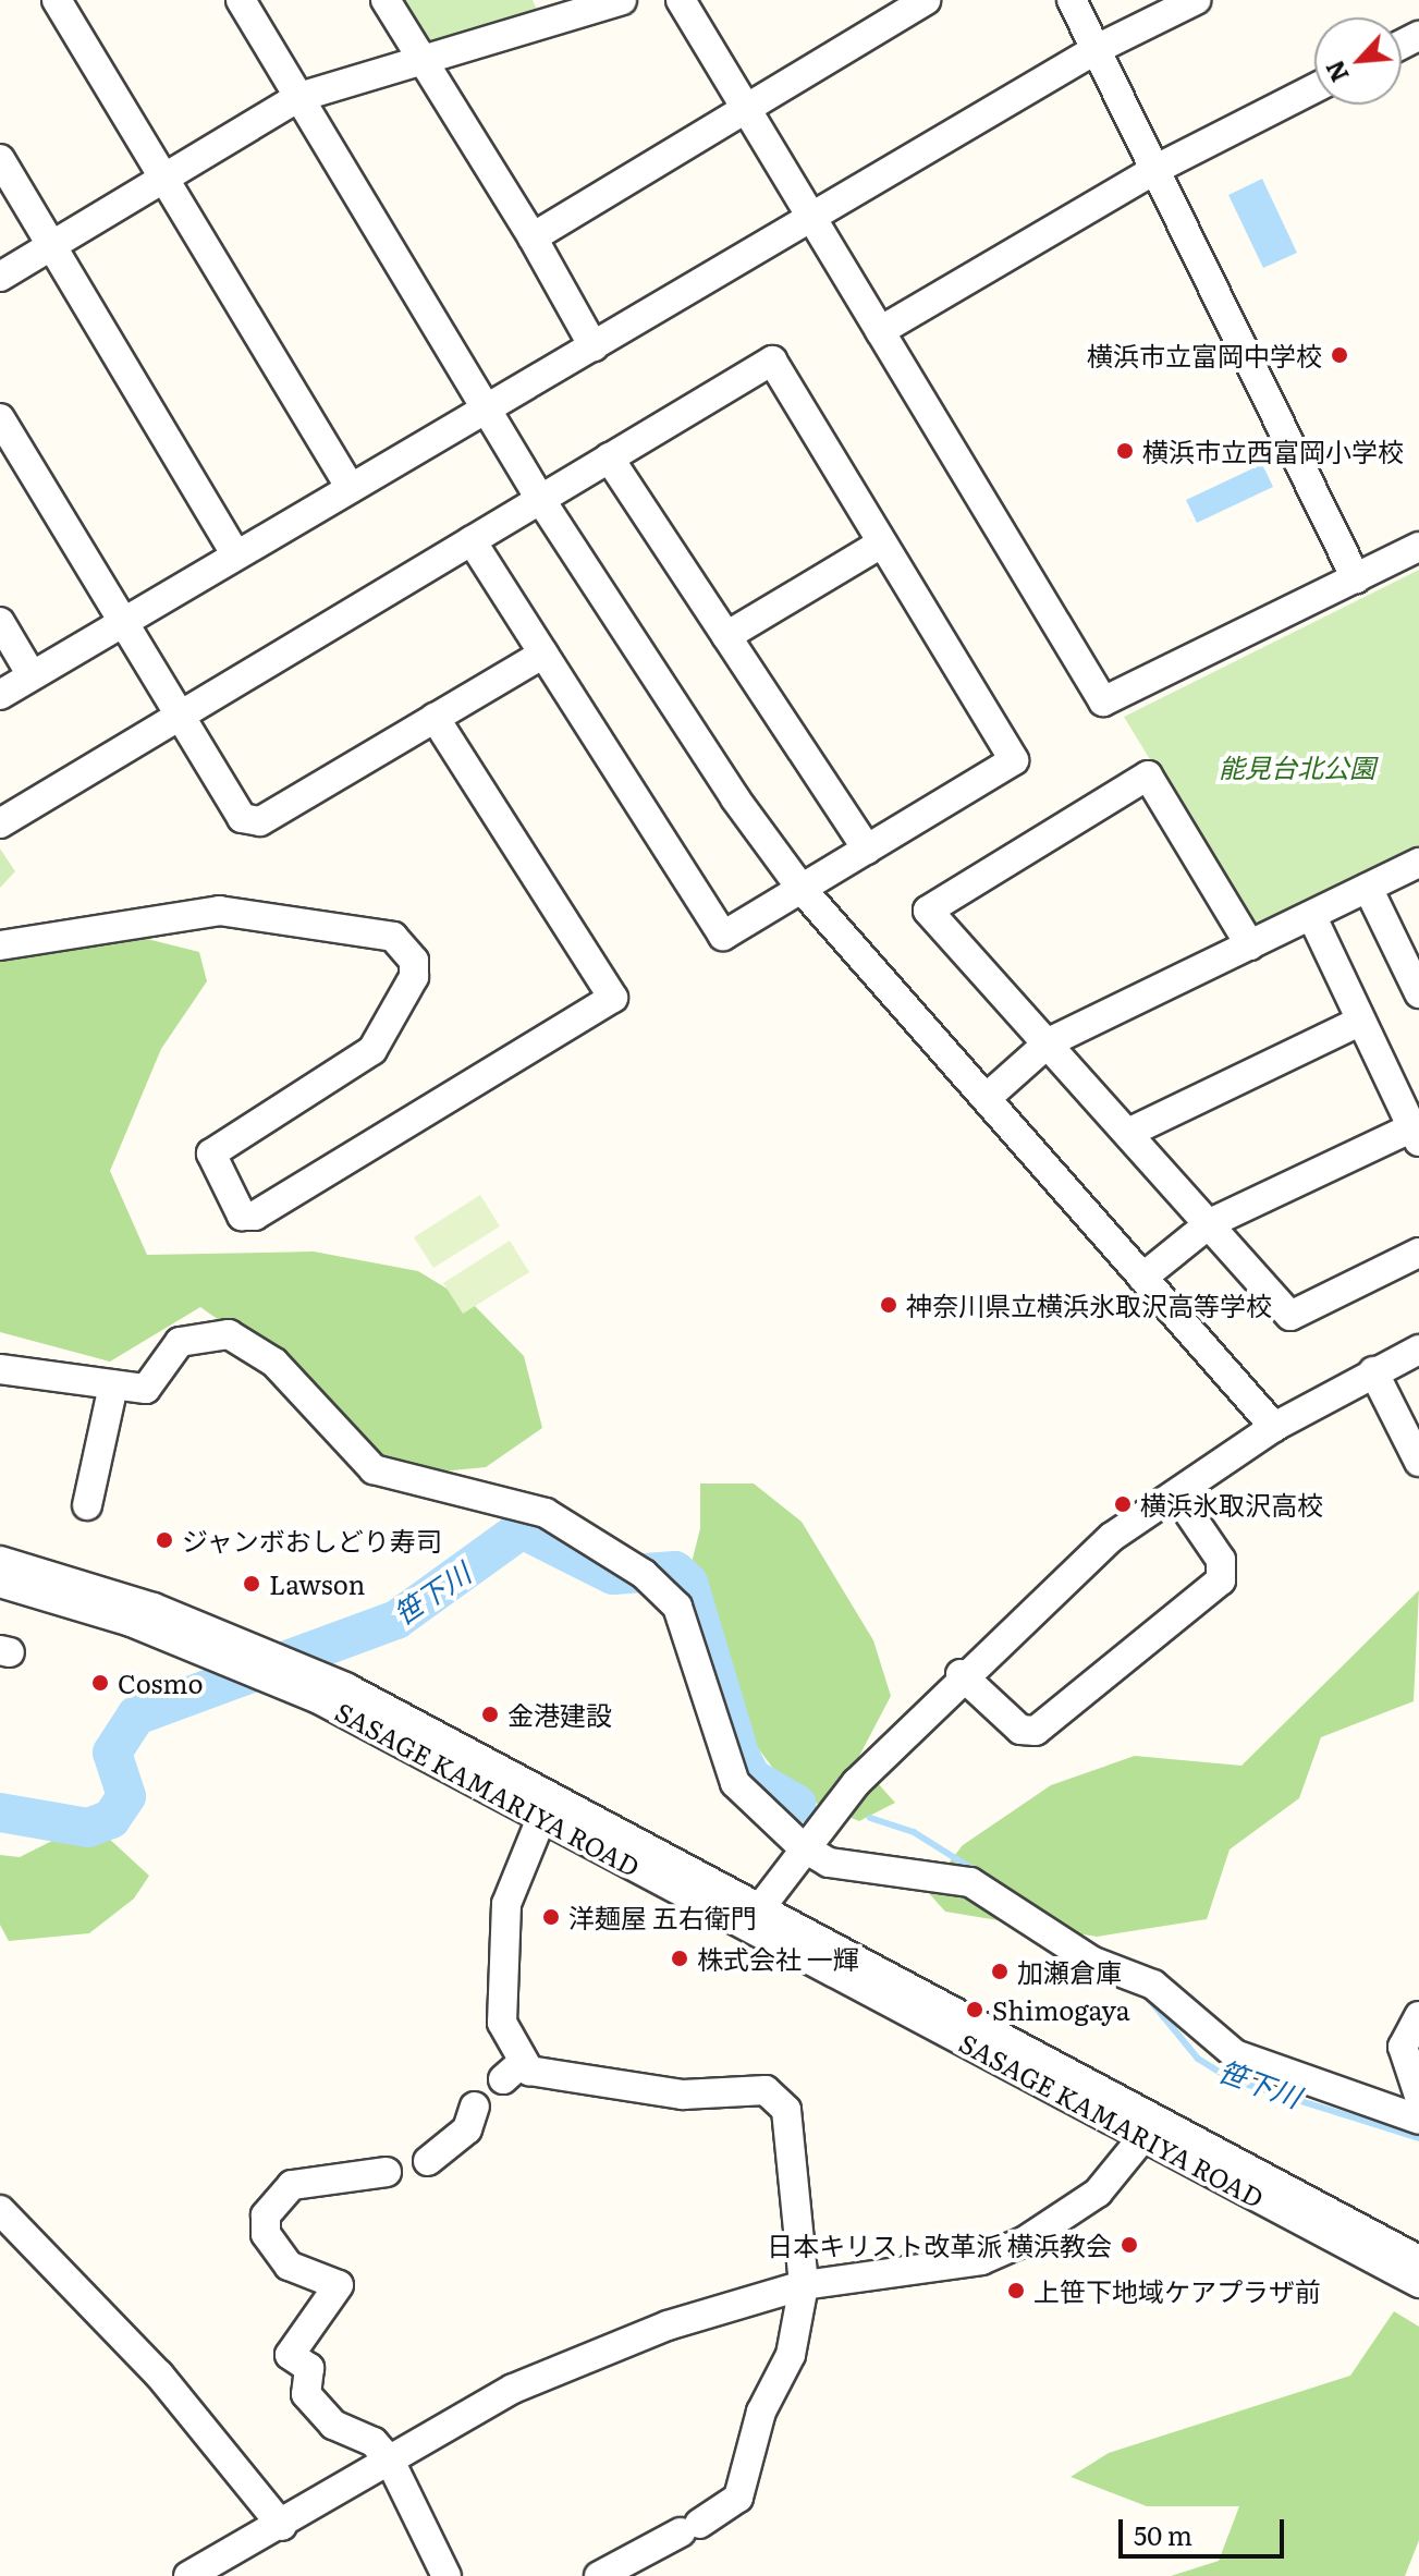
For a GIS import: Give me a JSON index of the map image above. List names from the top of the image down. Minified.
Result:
{"streets":{"street":["SASAGE KAMARIYA ROAD"]},"water":["笹下川"],"parks":["能見台北公園"],"places":["横浜市立富岡中学校","横浜市立西富岡小学校","神奈川県立横浜氷取沢高等学校","横浜氷取沢高校","ジャンボおしどり寿司","Lawson","Cosmo","金港建設","洋麺屋 五右衛門","株式会社 一輝","加瀬倉庫","Shimogaya","日本キリスト改革派 横浜教会","上笹下地域ケアプラザ前"],"scale_bar":"50 m","north":"bottom left"}
